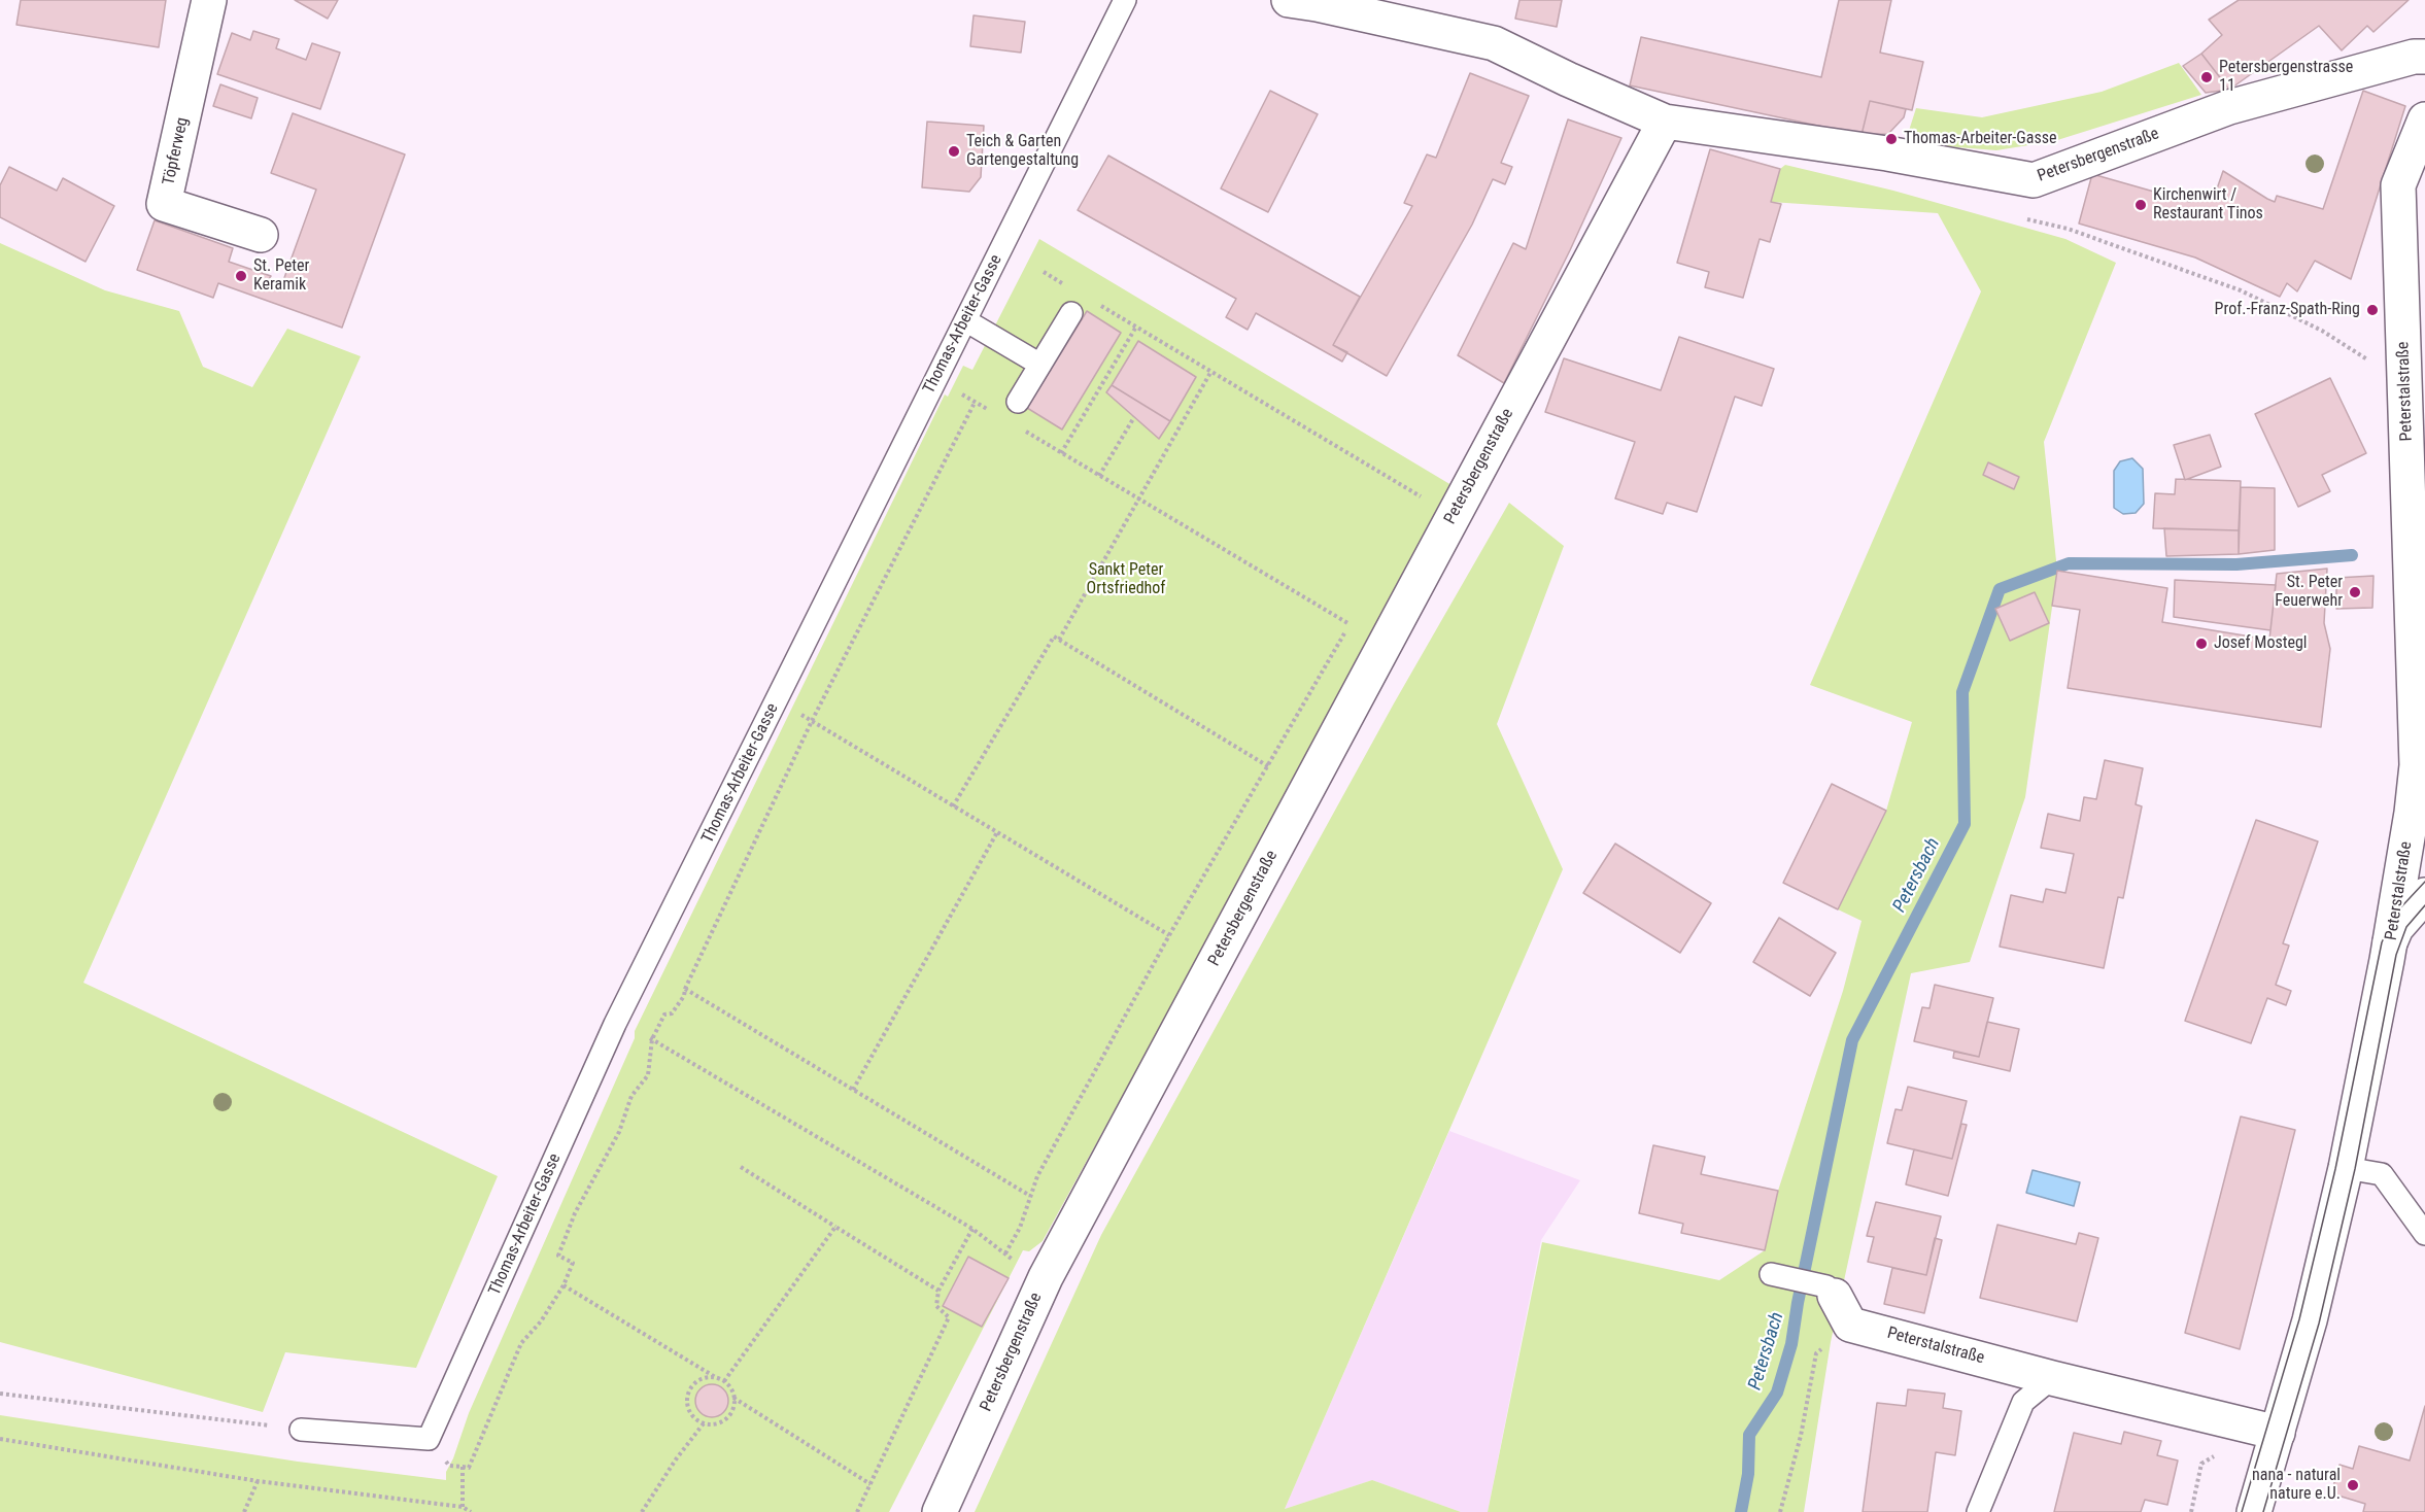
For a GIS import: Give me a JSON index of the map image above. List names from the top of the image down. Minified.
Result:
{"streets":{"street":["Töpferweg","Petersbergenstraße","Peterstalstraße"],"lane":["Thomas-Arbeiter-Gasse"]},"water":["Petersbach"],"parks":["Sankt Peter Ortsfriedhof"],"places":["Petersbergenstrasse 11","Thomas-Arbeiter-Gasse","Teich & Garten Gartengestaltung","Kirchenwirt / Restaurant Tinos","St. Peter Keramik","Prof.-Franz-Spath-Ring","St. Peter Feuerwehr","Josef Mostegl","nana - natural nature e.U."]}
